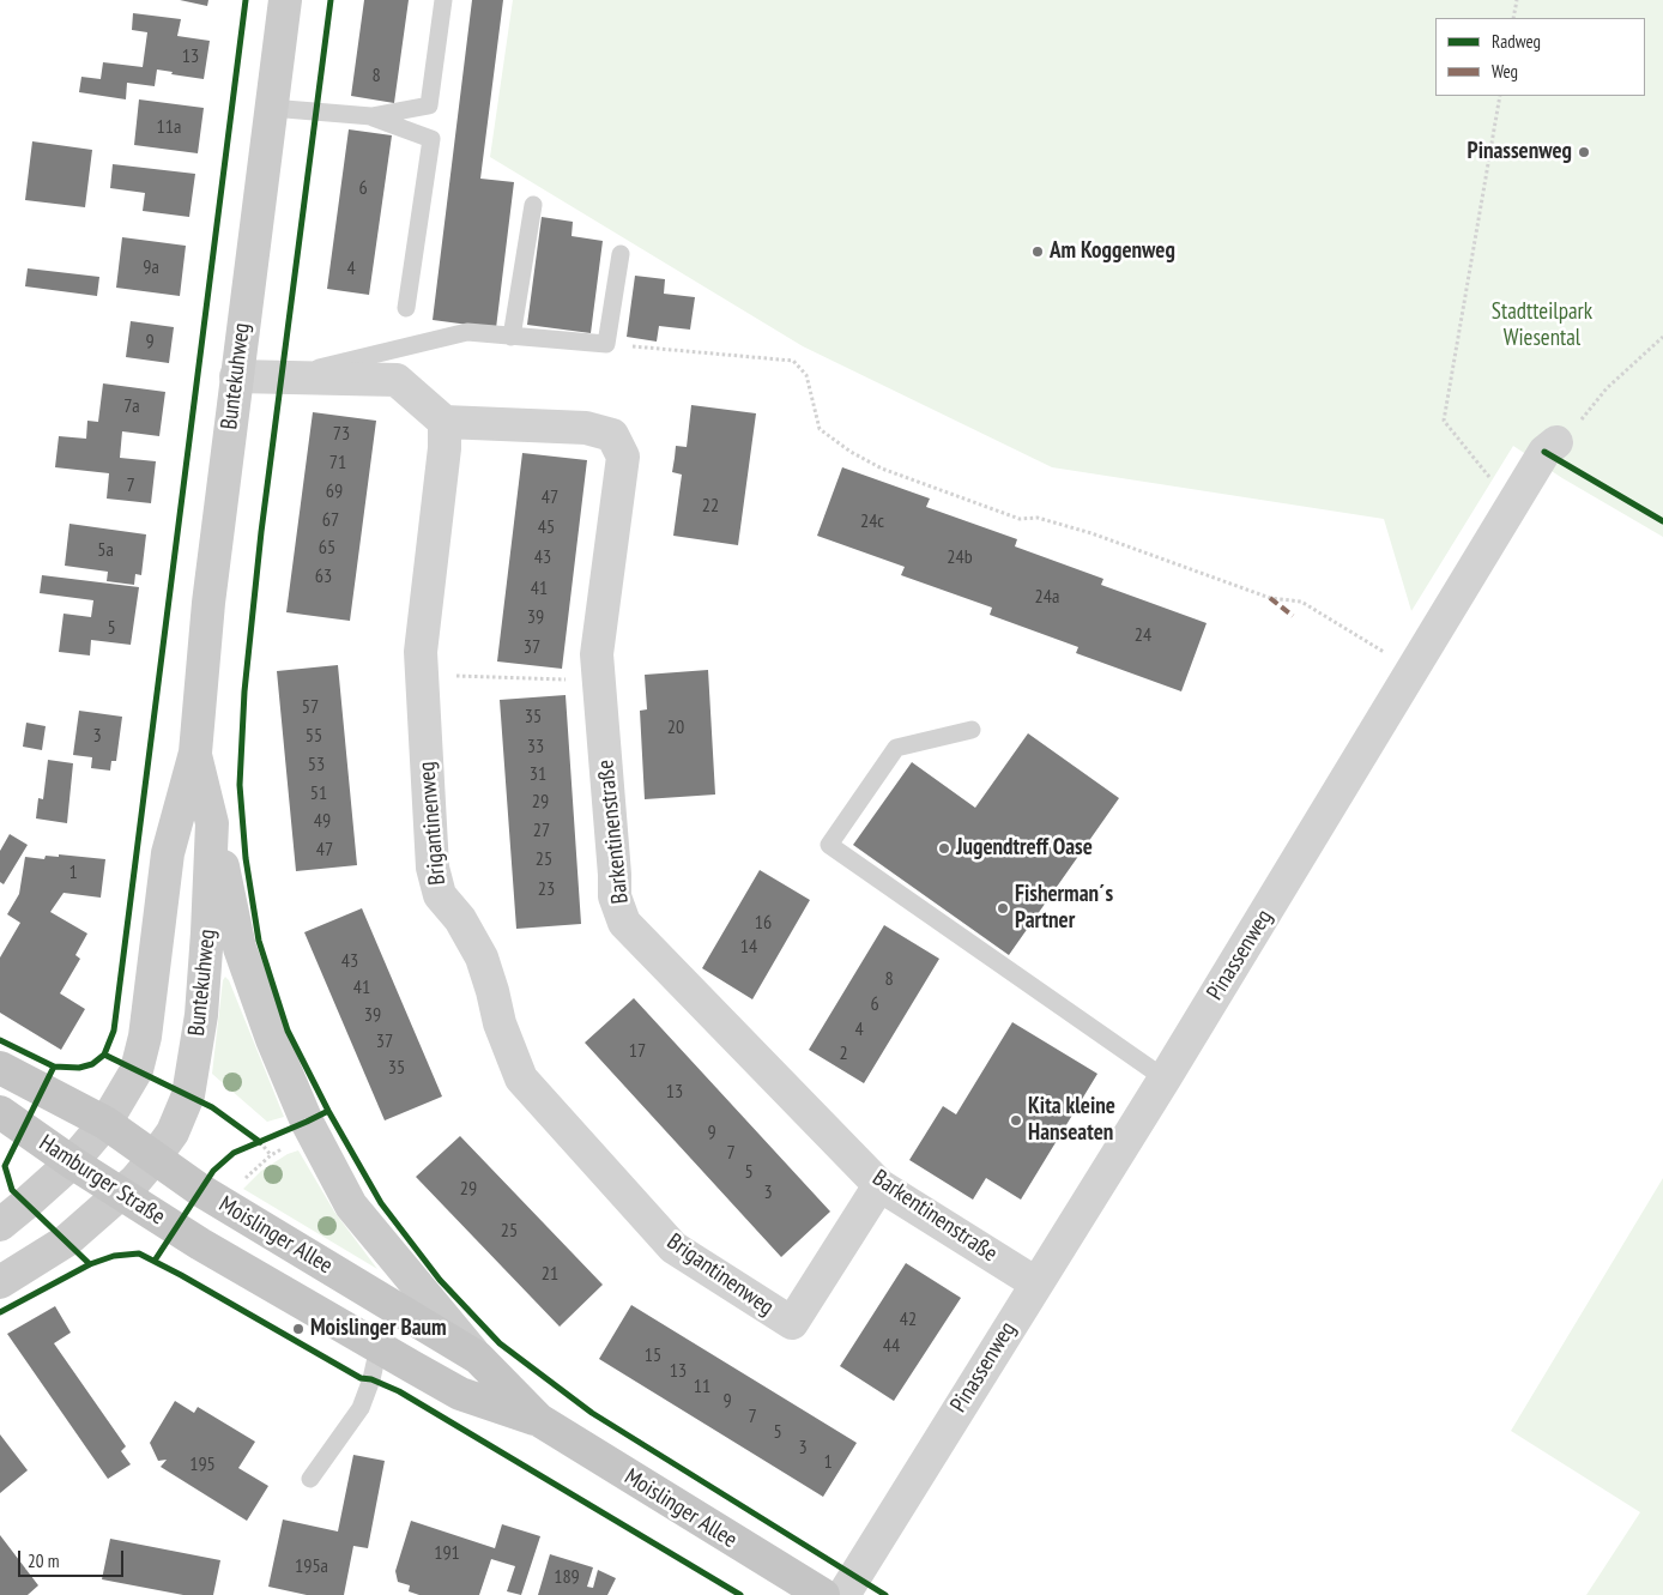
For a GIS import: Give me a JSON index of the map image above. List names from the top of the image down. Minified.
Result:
{"streets":{"main road":["Buntekuhweg","Hamburger Straße","Moislinger Allee"],"street":["Brigantinenweg","Barkentinenstraße","Pinassenweg"]},"crossings":[["Buntekuhweg","Hamburger Straße"],["Buntekuhweg","Moislinger Allee"],["Brigantinenweg","Barkentinenstraße"],["Barkentinenstraße","Pinassenweg"],["Hamburger Straße","Moislinger Allee"]],"parks":["Stadtteilpark Wiesental"],"places":["Pinassenweg","Am Koggenweg","Jugendtreff Oase","Fisherman´s Partner","Kita kleine Hanseaten","Moislinger Baum"],"house_numbers":["13","8","11a","6","9a","4","9","7a","73","71","7","69","47","22","67","24c","45","65","5a","43","24b","63","41","24a","39","5","24","37","57","35","20","3","55","33","53","31","51","29","49","27","47","25","1","23","16","14","43","8","41","6","39","4","37","17","2","35","13","9","7","5","29","3","25","21","42","44","15","13","11","9","7","5","3","1","195","191","195a","189"],"legend":["Radweg","Weg"],"scale_bar":"20 m"}
